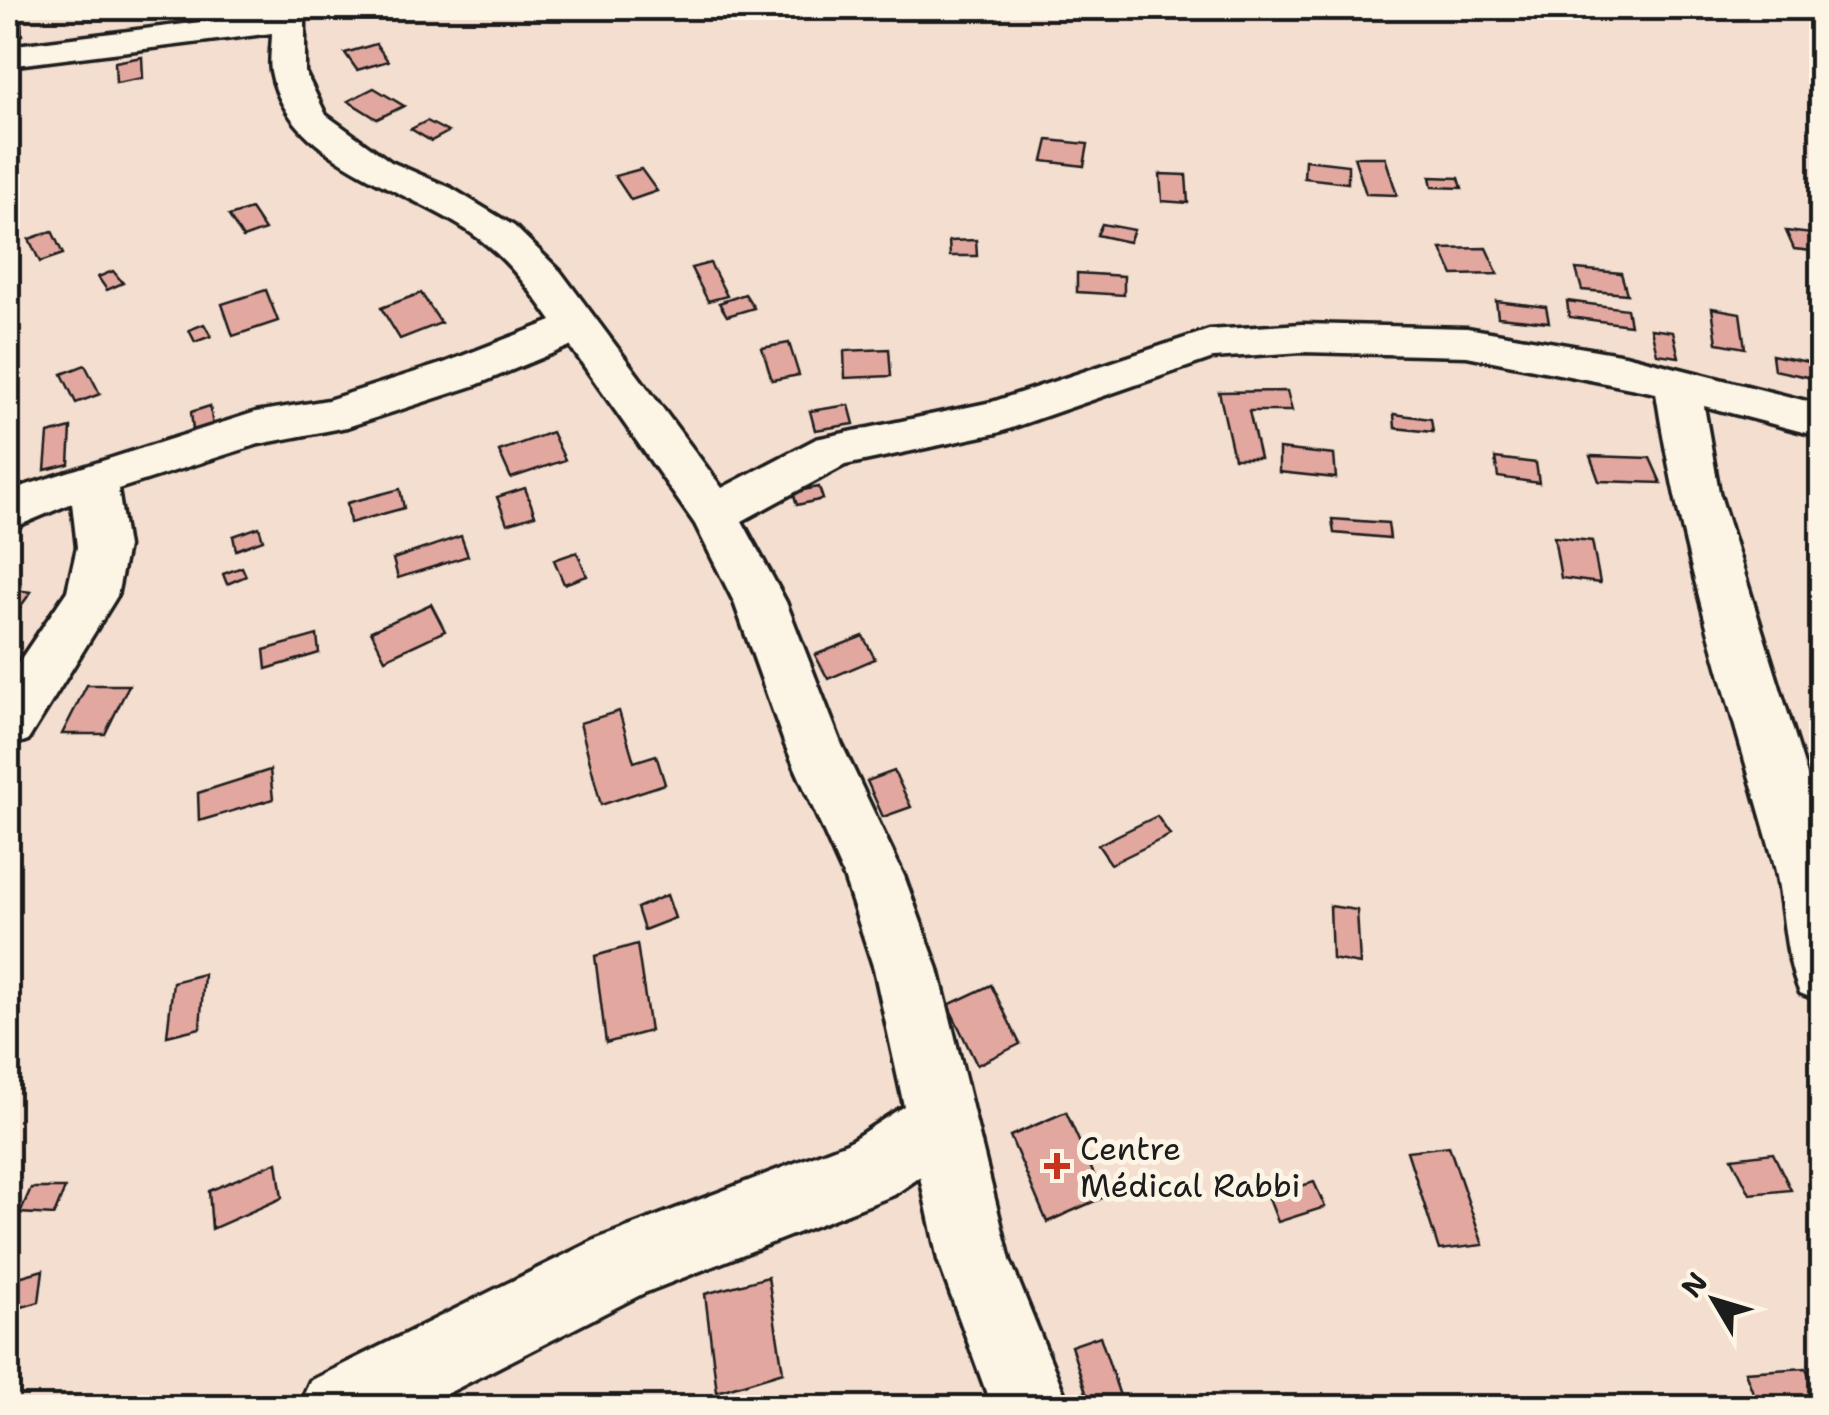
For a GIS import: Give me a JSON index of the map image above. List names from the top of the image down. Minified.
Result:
{"places":{"health":["Centre Médical Rabbi"]},"north":"top left"}
